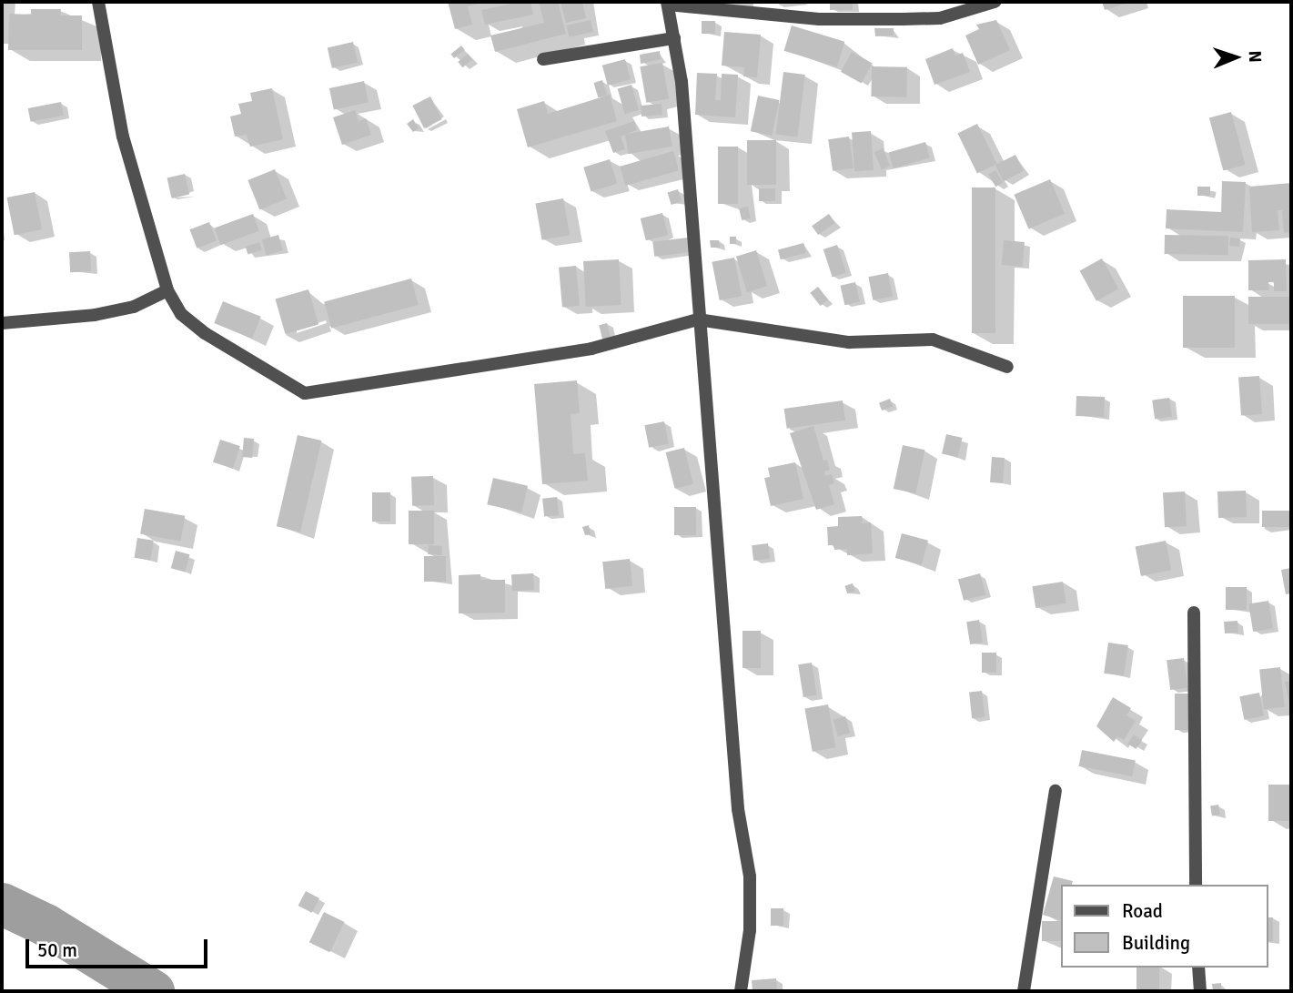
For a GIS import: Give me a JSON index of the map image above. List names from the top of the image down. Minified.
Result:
{"legend":["Road","Building"],"scale_bar":"50 m","north":"right"}
